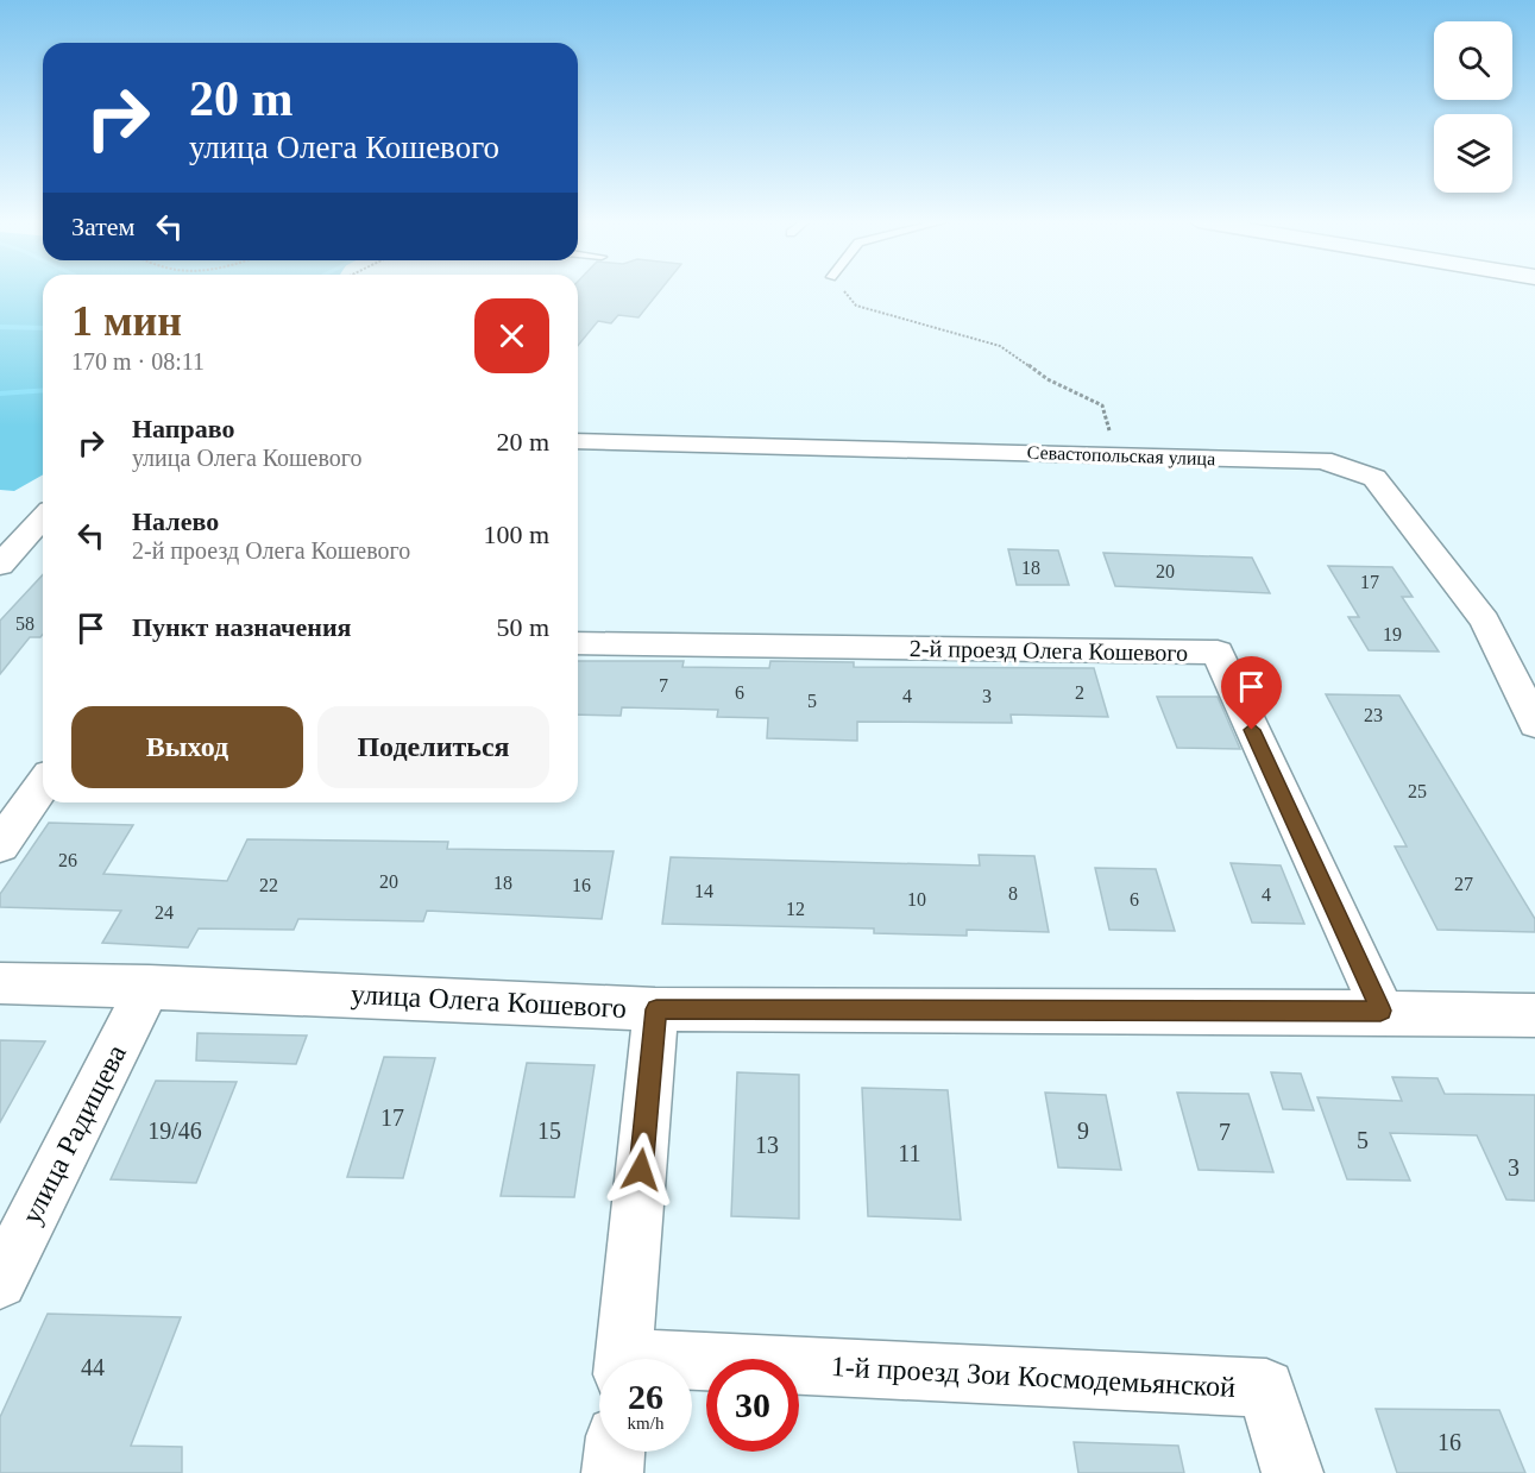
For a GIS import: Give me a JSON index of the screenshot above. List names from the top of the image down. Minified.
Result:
{"streets":{"street":["Севастопольская улица","2-й проезд Олега Кошевого","улица Олега Кошевого","улица Радищева","1-й проезд Зои Космодемьянской"]},"crossings":[["2-й проезд Олега Кошевого","улица Олега Кошевого"],["улица Олега Кошевого","улица Радищева"]],"house_numbers":["18","20","17","58","19","7","6","2","4","3","5","23","25","26","20","18","27","22","16","14","8","4","10","6","12","24","17","19/46","15","9","7","5","13","11","3","44","16"],"page":{"turn":["20 m","улица Олега Кошевого"],"then":"Затем","heading":["1 мин","170 m · 08:11"],"list":[{"name":"Направо","note":"улица Олега Кошевого","value":"20 m"},{"name":"Налево","note":"2-й проезд Олега Кошевого","value":"100 m"},{"name":"Пункт назначения","value":"50 m"}],"buttons":["Выход","Поделиться"],"speed":"26 km/h","limit":"30"}}
